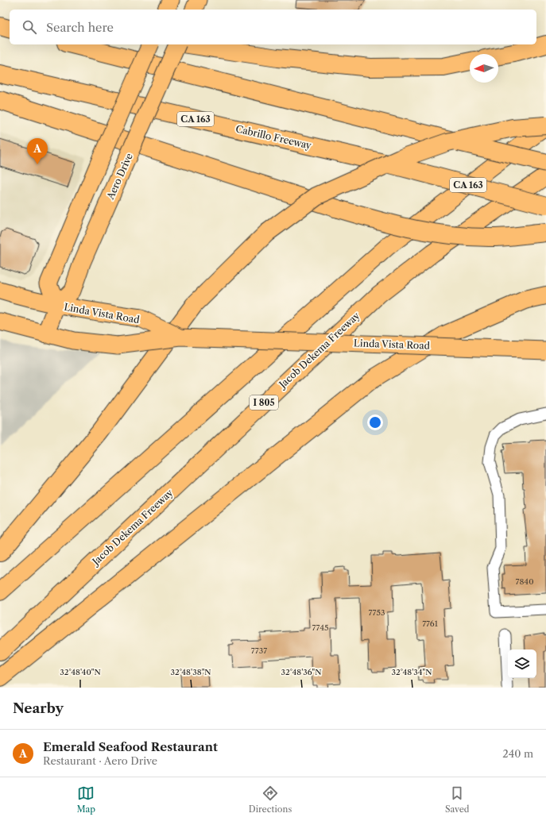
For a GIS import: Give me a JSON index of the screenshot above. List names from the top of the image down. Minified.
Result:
{"streets":{"highway":["CA 163","Cabrillo Freeway","Jacob Dekema Freeway","I 805"],"main road":["Aero Drive","Linda Vista Road"]},"crossings":[["Aero Drive","Linda Vista Road"]],"house_numbers":["7840","7753","7761","7745","7737"],"north":"left","page":{"search":"Search here","pins":"A","heading":"Nearby","list":[{"mark":"A","name":"Emerald Seafood Restaurant","note":"Restaurant · Aero Drive","value":"240 m"}],"nav":["Map","Directions","Saved"]},"coordinates":["32°48'40\"N","32°48'38\"N","32°48'36\"N","32°48'34\"N"]}
